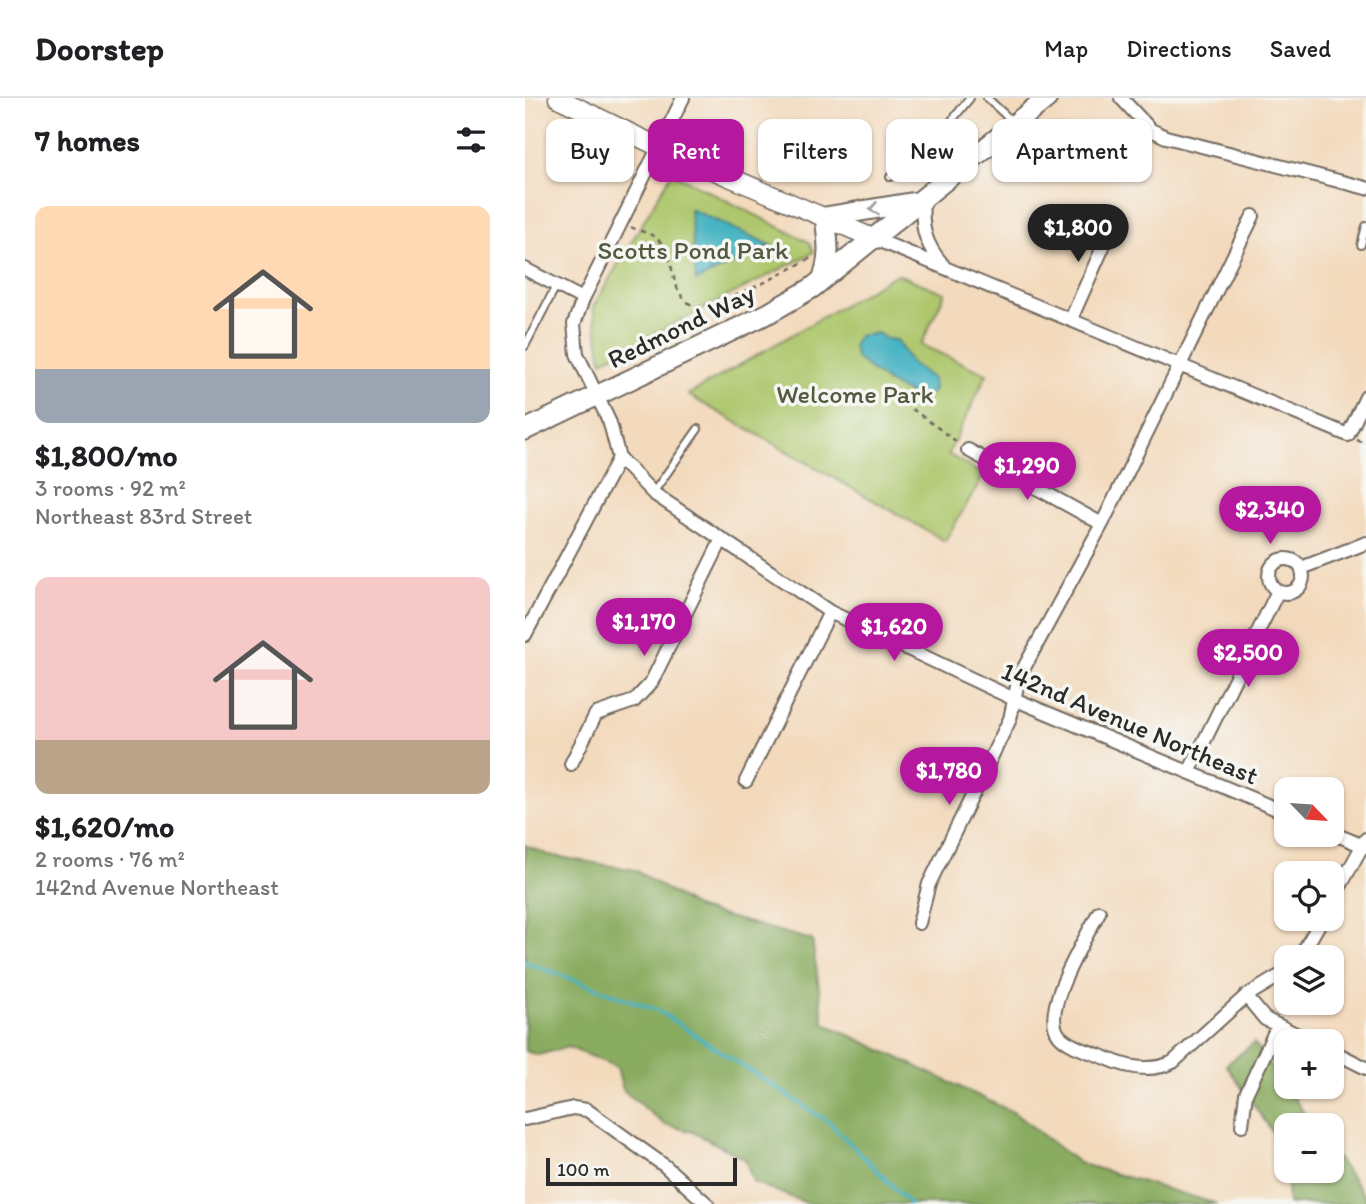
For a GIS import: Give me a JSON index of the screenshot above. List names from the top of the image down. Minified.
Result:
{"streets":{"main road":["Redmond Way"],"street":["142nd Avenue Northeast"]},"crossings":[["Redmond Way","142nd Avenue Northeast"]],"parks":["Scotts Pond Park","Welcome Park"],"scale_bar":"100 m","north":"bottom right","page":{"header":"Doorstep","nav":["Map","Directions","Saved"],"heading":"7 homes","chip":["Buy","Rent","Filters","New","Apartment"],"list":[{"name":"$1,800/mo","note":"3 rooms · 92 m² · Northeast 83rd Street"},{"name":"$1,620/mo","note":"2 rooms · 76 m² · 142nd Avenue Northeast"}],"price":["$1,800","$1,290","$2,340","$1,170","$1,620","$2,500","$1,780"],"map_buttons":["+","−"],"scale":"100 m"}}
